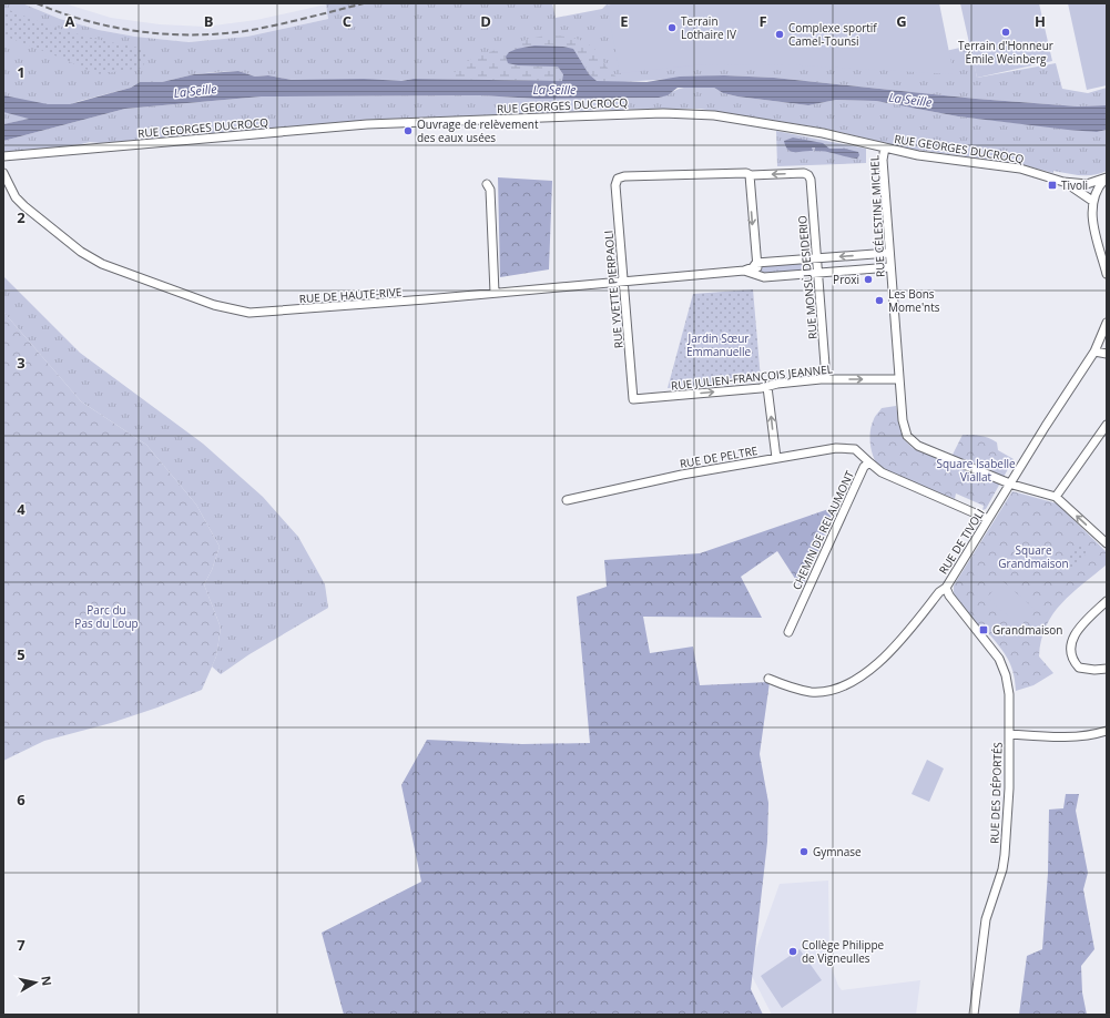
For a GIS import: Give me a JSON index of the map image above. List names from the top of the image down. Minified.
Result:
{"streets":{"street":["RUE GEORGES DUCROCQ","RUE CÉLESTINE MICHEL","RUE MONSÙ DESIDERIO","RUE YVETTE PIERPAOLI","RUE DE HAUTE-RIVE","RUE JULIEN-FRANÇOIS JEANNEL","RUE DE PELTRE","CHEMIN DE RELAUMONT","RUE DE TIVOLI","RUE DES DÉPORTÉS"]},"crossings":[["RUE GEORGES DUCROCQ","RUE CÉLESTINE MICHEL"],["RUE CÉLESTINE MICHEL","RUE DE HAUTE-RIVE"],["RUE CÉLESTINE MICHEL","RUE JULIEN-FRANÇOIS JEANNEL"],["RUE CÉLESTINE MICHEL","RUE DE TIVOLI"],["RUE MONSÙ DESIDERIO","RUE YVETTE PIERPAOLI"],["RUE MONSÙ DESIDERIO","RUE DE HAUTE-RIVE"],["RUE MONSÙ DESIDERIO","RUE JULIEN-FRANÇOIS JEANNEL"],["RUE YVETTE PIERPAOLI","RUE DE HAUTE-RIVE"],["RUE YVETTE PIERPAOLI","RUE JULIEN-FRANÇOIS JEANNEL"],["RUE DE PELTRE","CHEMIN DE RELAUMONT"],["RUE DE TIVOLI","RUE DES DÉPORTÉS"]],"one_way":["RUE JULIEN-FRANÇOIS JEANNEL"],"water":["La Seille"],"parks":["Jardin Sœur Emmanuelle","Square Isabelle Viallat","Square Grandmaison","Parc du Pas du Loup"],"places":{"other":["Terrain Lothaire IV","Terrain d'Honneur Émile Weinberg","Complexe sportif Camel-Tounsi","Ouvrage de relèvement des eaux usées","Proxi","Les Bons Mome'nts","Gymnase","Collège Philippe de Vigneulles"],"transit":["Tivoli","Grandmaison"]},"north":"right","grid":{"columns":["A","B","C","D","E","F","G","H"],"rows":["1","2","3","4","5","6","7"]}}
